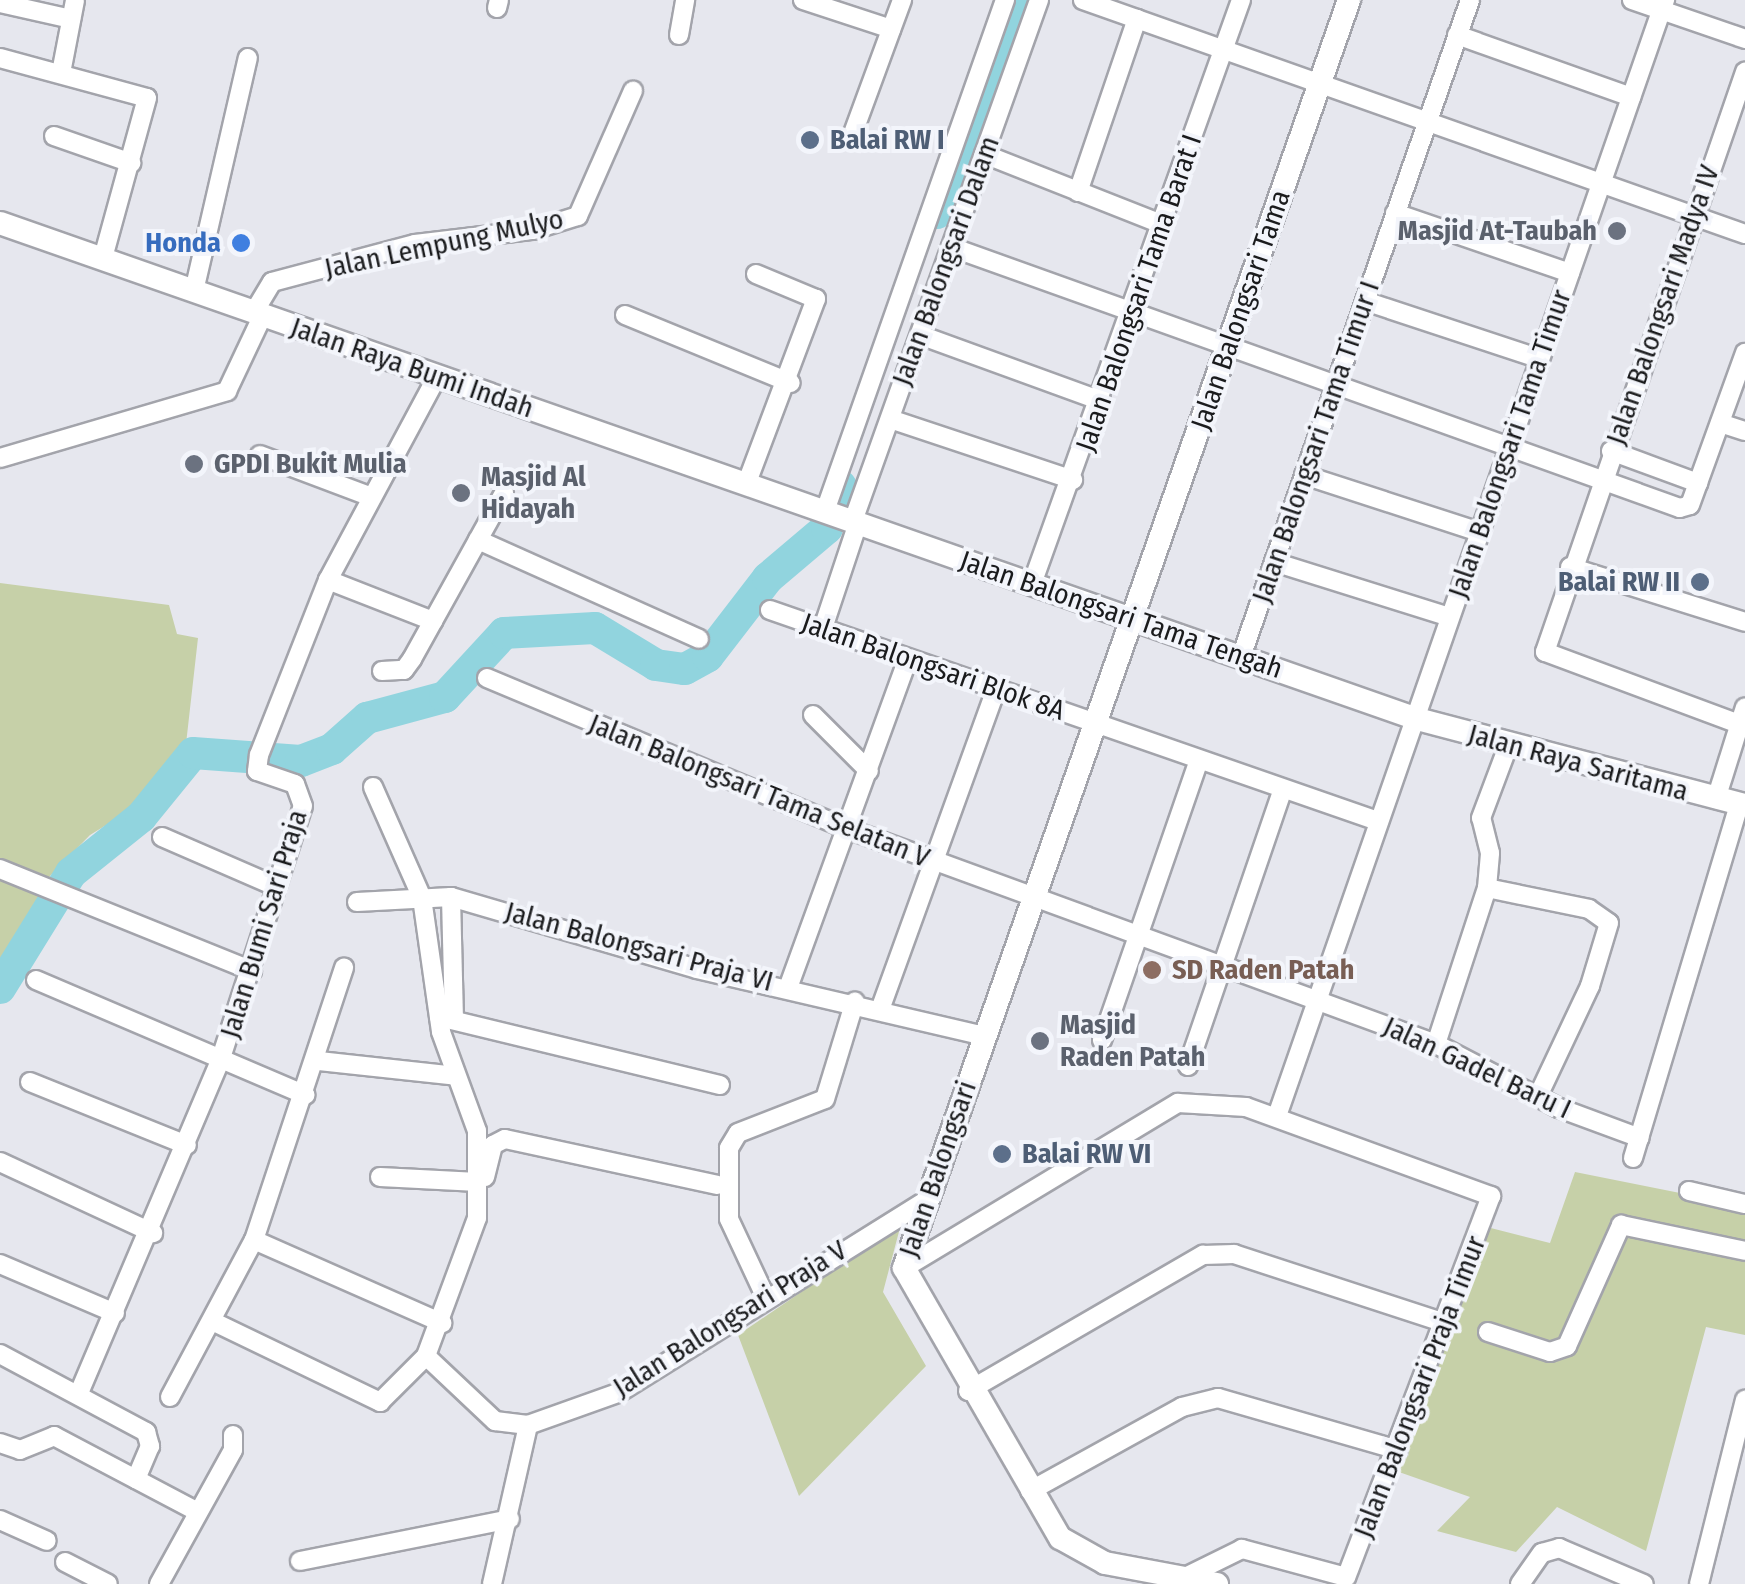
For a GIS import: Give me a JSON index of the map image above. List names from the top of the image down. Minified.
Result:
{"streets":{"street":["Jalan Lempung Mulyo","Jalan Balongsari Dalam","Jalan Balongsari Tama Barat I","Jalan Balongsari Madya IV","Jalan Balongsari Tama","Jalan Raya Bumi Indah","Jalan Balongsari Tama Timur I","Jalan Balongsari Tama Timur","Jalan Balongsari Tama Tengah","Jalan Balongsari Blok 8A","Jalan Raya Saritama","Jalan Balongsari Tama Selatan V","Jalan Bumi Sari Praja","Jalan Balongsari Praja VI","Jalan Gadel Baru I","Jalan Balongsari","Jalan Balongsari Praja V","Jalan Balongsari Praja Timur"]},"crossings":[["Jalan Lempung Mulyo","Jalan Raya Bumi Indah"],["Jalan Balongsari Dalam","Jalan Raya Bumi Indah"],["Jalan Balongsari Dalam","Jalan Balongsari Tama Tengah"],["Jalan Balongsari Tama Barat I","Jalan Balongsari Tama Tengah"],["Jalan Balongsari Tama","Jalan Balongsari Tama Tengah"],["Jalan Balongsari Tama","Jalan Balongsari"],["Jalan Raya Bumi Indah","Jalan Balongsari Tama Tengah"],["Jalan Raya Bumi Indah","Jalan Bumi Sari Praja"],["Jalan Balongsari Tama Timur I","Jalan Balongsari Tama Tengah"],["Jalan Balongsari Tama Timur","Jalan Balongsari Tama Tengah"],["Jalan Balongsari Tama Timur","Jalan Raya Saritama"],["Jalan Balongsari Tama Tengah","Jalan Raya Saritama"],["Jalan Balongsari Tama Tengah","Jalan Balongsari"],["Jalan Balongsari Blok 8A","Jalan Balongsari"],["Jalan Balongsari Tama Selatan V","Jalan Gadel Baru I"],["Jalan Balongsari Tama Selatan V","Jalan Balongsari"],["Jalan Balongsari Praja VI","Jalan Balongsari"],["Jalan Balongsari","Jalan Balongsari Praja V"]],"places":["Balai RW I","Masjid At-Taubah","Honda","GPDI Bukit Mulia","Masjid Al Hidayah","Balai RW II","SD Raden Patah","Masjid Raden Patah","Balai RW VI"]}
